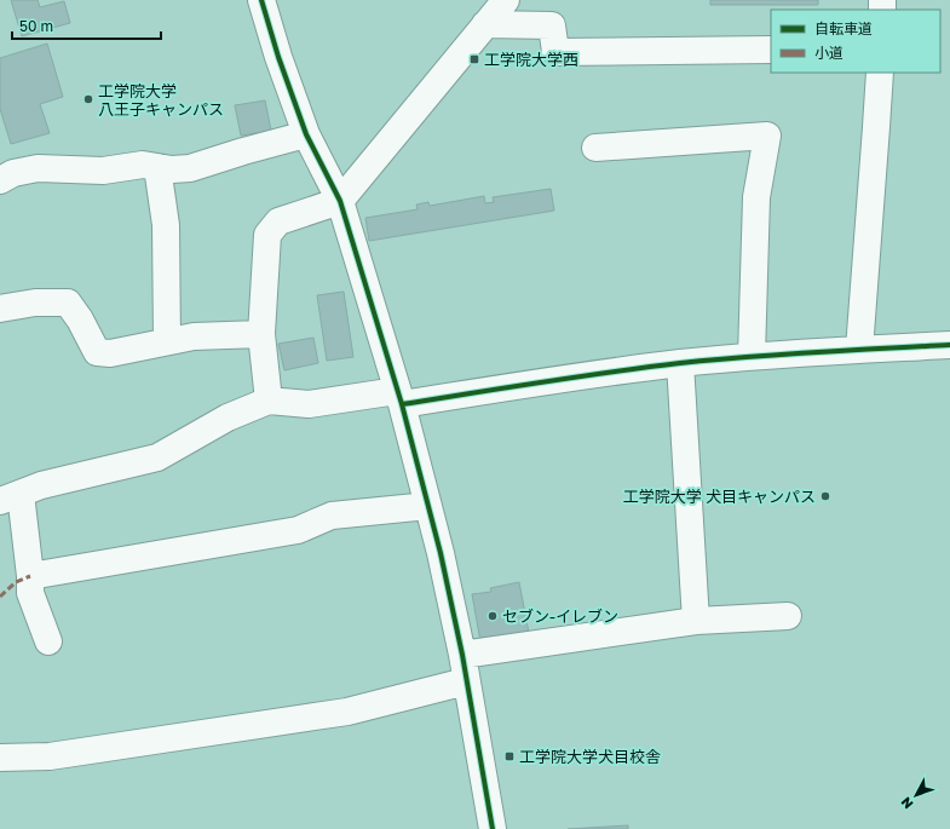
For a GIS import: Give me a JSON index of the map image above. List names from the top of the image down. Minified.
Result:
{"places":{"transit":["工学院大学西","工学院大学犬目校舎"],"other":["工学院大学 八王子キャンパス","工学院大学 犬目キャンパス","セブン-イレブン"]},"legend":["自転車道","小道"],"scale_bar":"50 m","north":"bottom left"}
